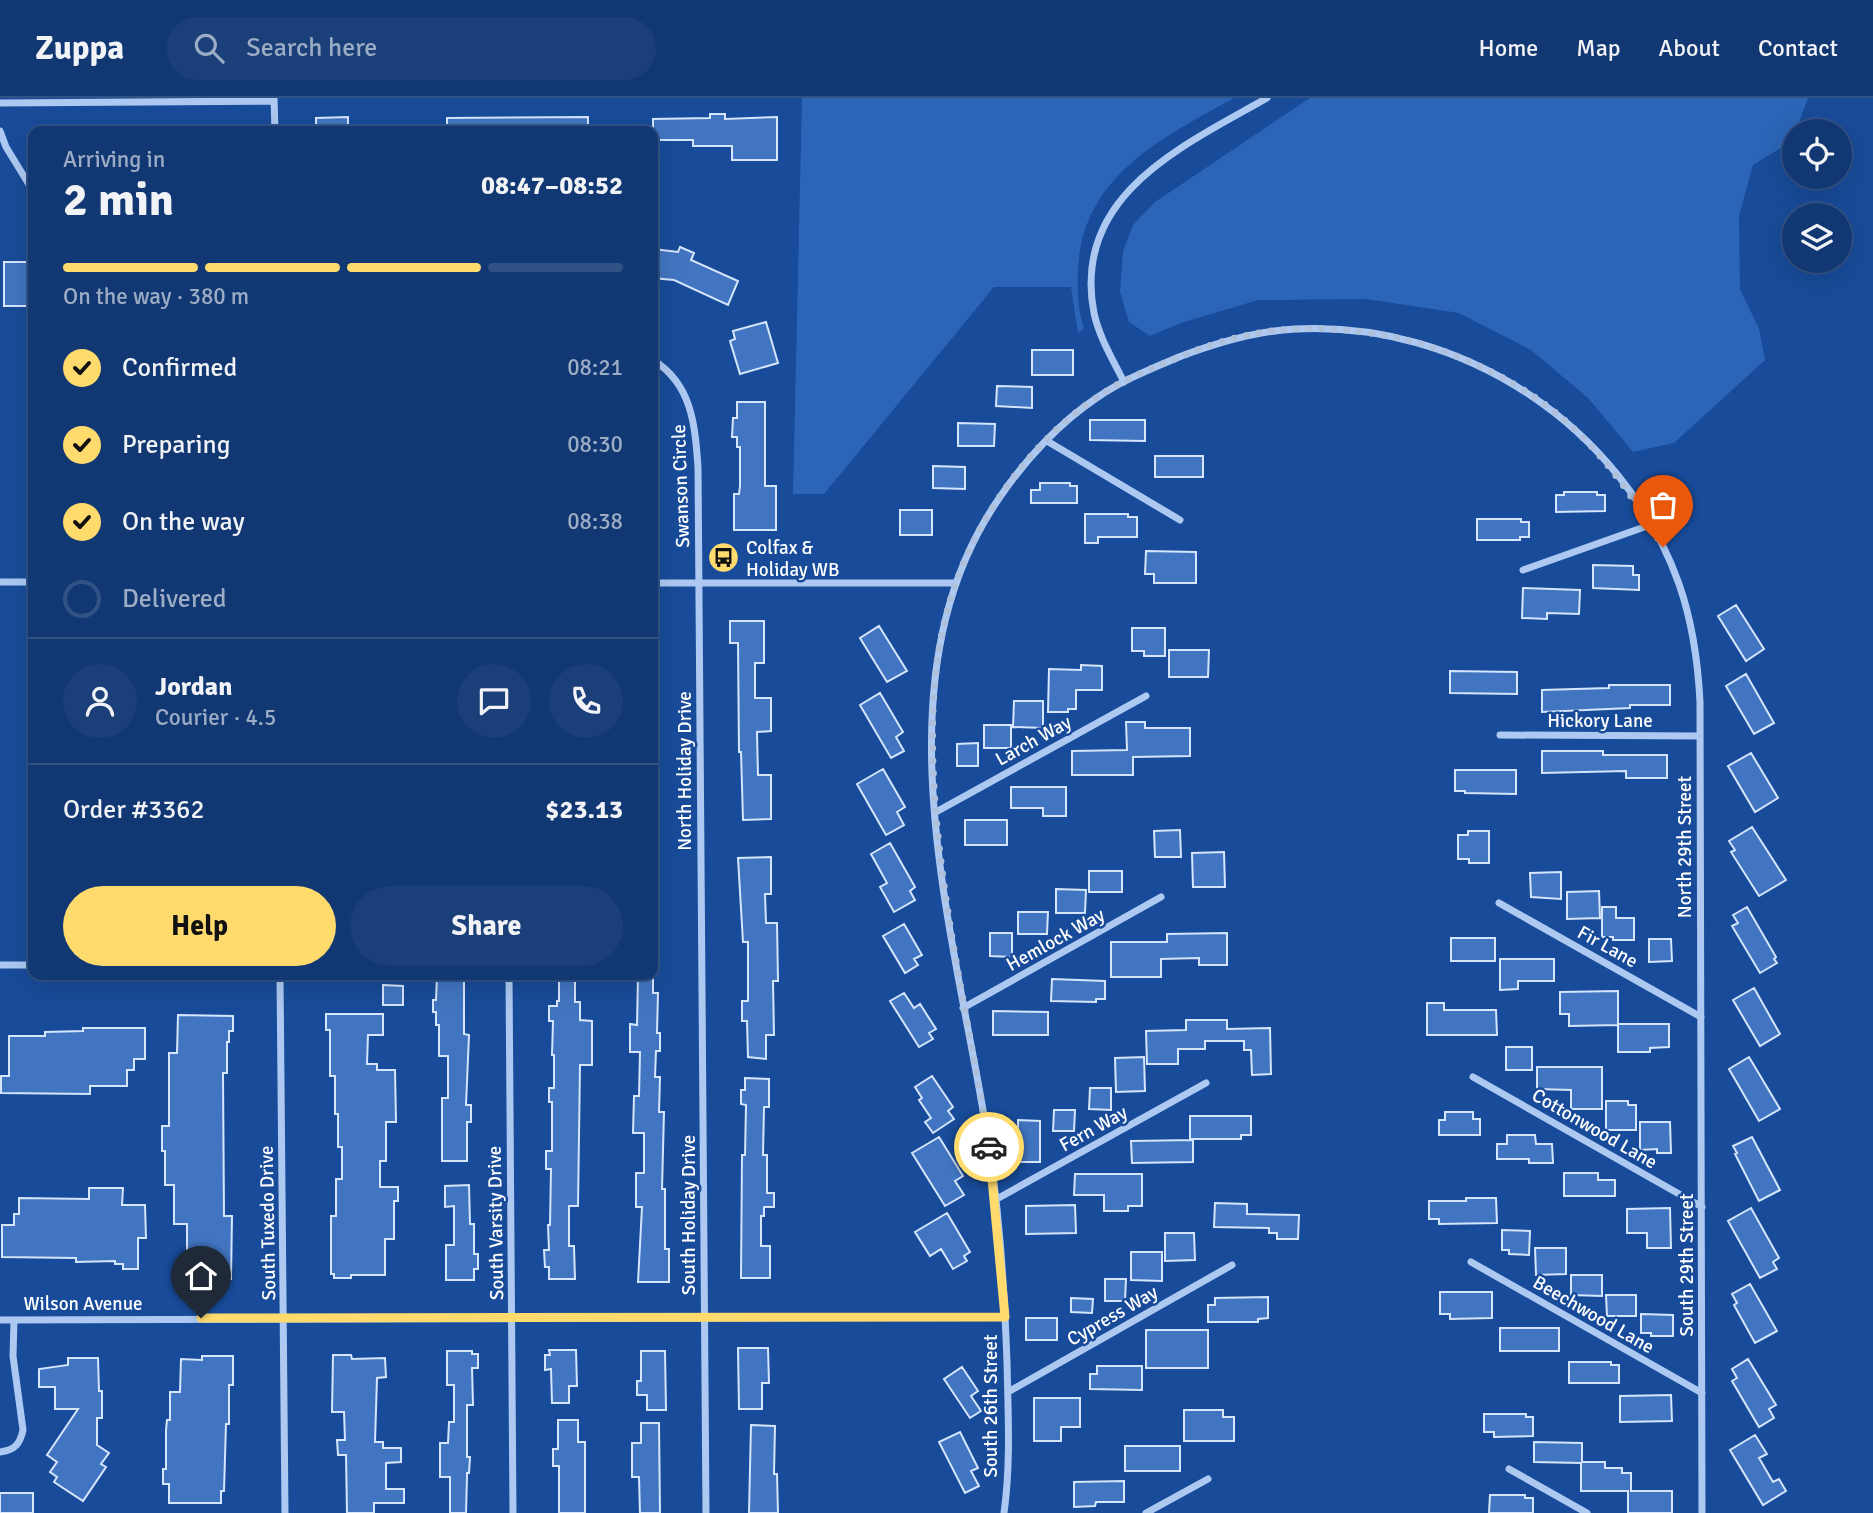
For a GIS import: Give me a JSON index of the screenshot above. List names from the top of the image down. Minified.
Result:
{"streets":{"street":["Swanson Circle","Hickory Lane","Larch Way","North Holiday Drive","North 29th Street","Hemlock Way","Fir Lane","Fern Way","Cottonwood Lane","South Holiday Drive","South Tuxedo Drive","South Varsity Drive","South 29th Street","Wilson Avenue","Beechwood Lane","Cypress Way","South 26th Street"]},"crossings":[["Swanson Circle","North Holiday Drive"],["Hickory Lane","North 29th Street"],["Larch Way","South 26th Street"],["North Holiday Drive","South Holiday Drive"],["North 29th Street","Fir Lane"],["North 29th Street","South 29th Street"],["North 29th Street","South 26th Street"],["Hemlock Way","South 26th Street"],["Fir Lane","South 29th Street"],["Fern Way","South 26th Street"],["Cottonwood Lane","South 29th Street"],["South Holiday Drive","Wilson Avenue"],["South Tuxedo Drive","Wilson Avenue"],["South Varsity Drive","Wilson Avenue"],["South 29th Street","Beechwood Lane"],["Wilson Avenue","South 26th Street"],["Cypress Way","South 26th Street"]],"places":{"bus stop":["Colfax & Holiday WB"]},"page":{"header":"Zuppa","search":"Search here","nav":["Home","Map","About","Contact"],"heading":["2 min","Arriving in","08:47–08:52"],"panel":["Jordan","Courier · 4.5","Order #3362","$23.13"],"bar":"On the way · 380 m","list":[["Confirmed","08:21"],["Preparing","08:30"],["On the way","08:38"],"Delivered"],"buttons":["Help","Share"]}}
